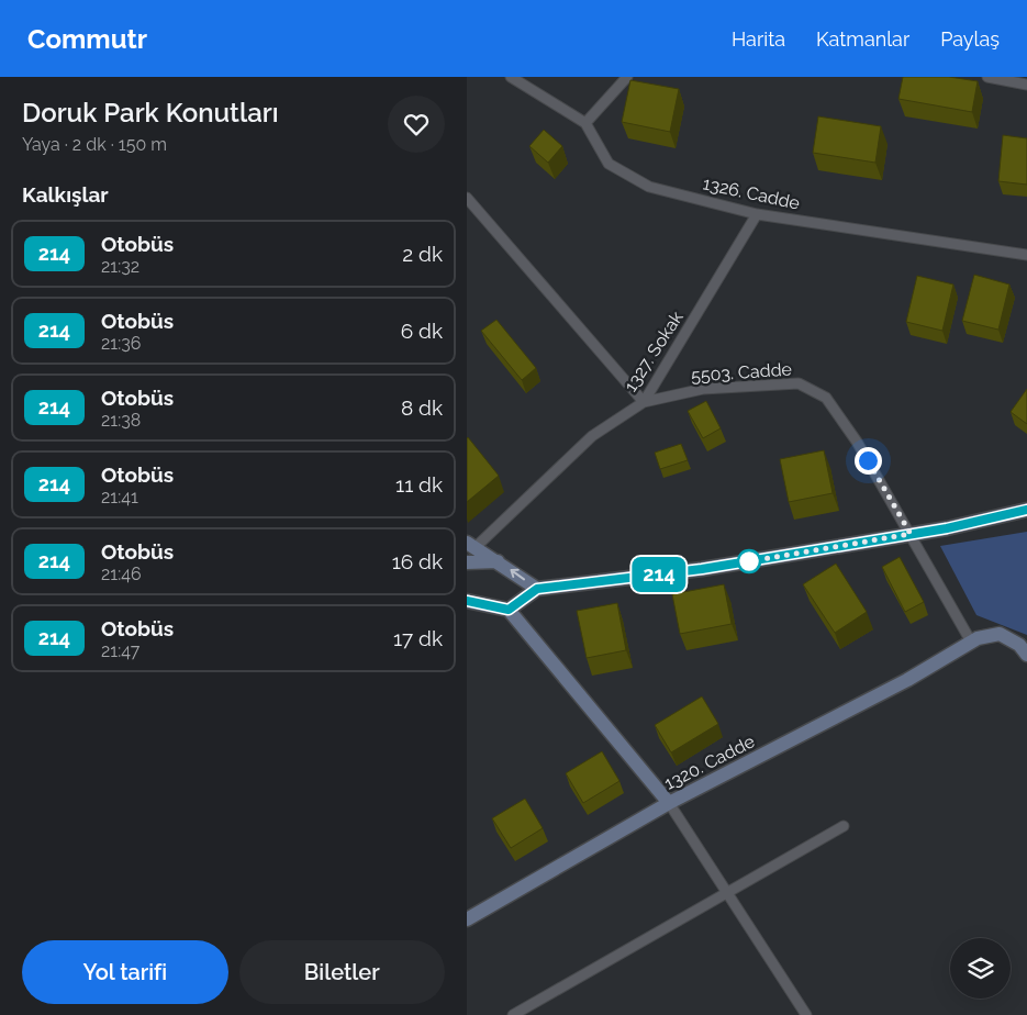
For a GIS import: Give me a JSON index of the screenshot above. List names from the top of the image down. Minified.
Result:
{"streets":{"street":["1326. Cadde","1327. Sokak","5503. Cadde","1320. Cadde"]},"crossings":[["1326. Cadde","1327. Sokak"],["1327. Sokak","5503. Cadde"],["5503. Cadde","1320. Cadde"]],"lines":["bus line 214"],"page":{"header":"Commutr","nav":["Harita","Katmanlar","Paylaş"],"heading":[["Doruk Park Konutları","Yaya · 2 dk · 150 m"],"Kalkışlar"],"on_map":"214","list":[{"mark":"214","name":"Otobüs","note":"21:32","value":"2 dk"},{"mark":"214","name":"Otobüs","note":"21:36","value":"6 dk"},{"mark":"214","name":"Otobüs","note":"21:38","value":"8 dk"},{"mark":"214","name":"Otobüs","note":"21:41","value":"11 dk"},{"mark":"214","name":"Otobüs","note":"21:46","value":"16 dk"},{"mark":"214","name":"Otobüs","note":"21:47","value":"17 dk"}],"buttons":["Yol tarifi","Biletler"]}}
